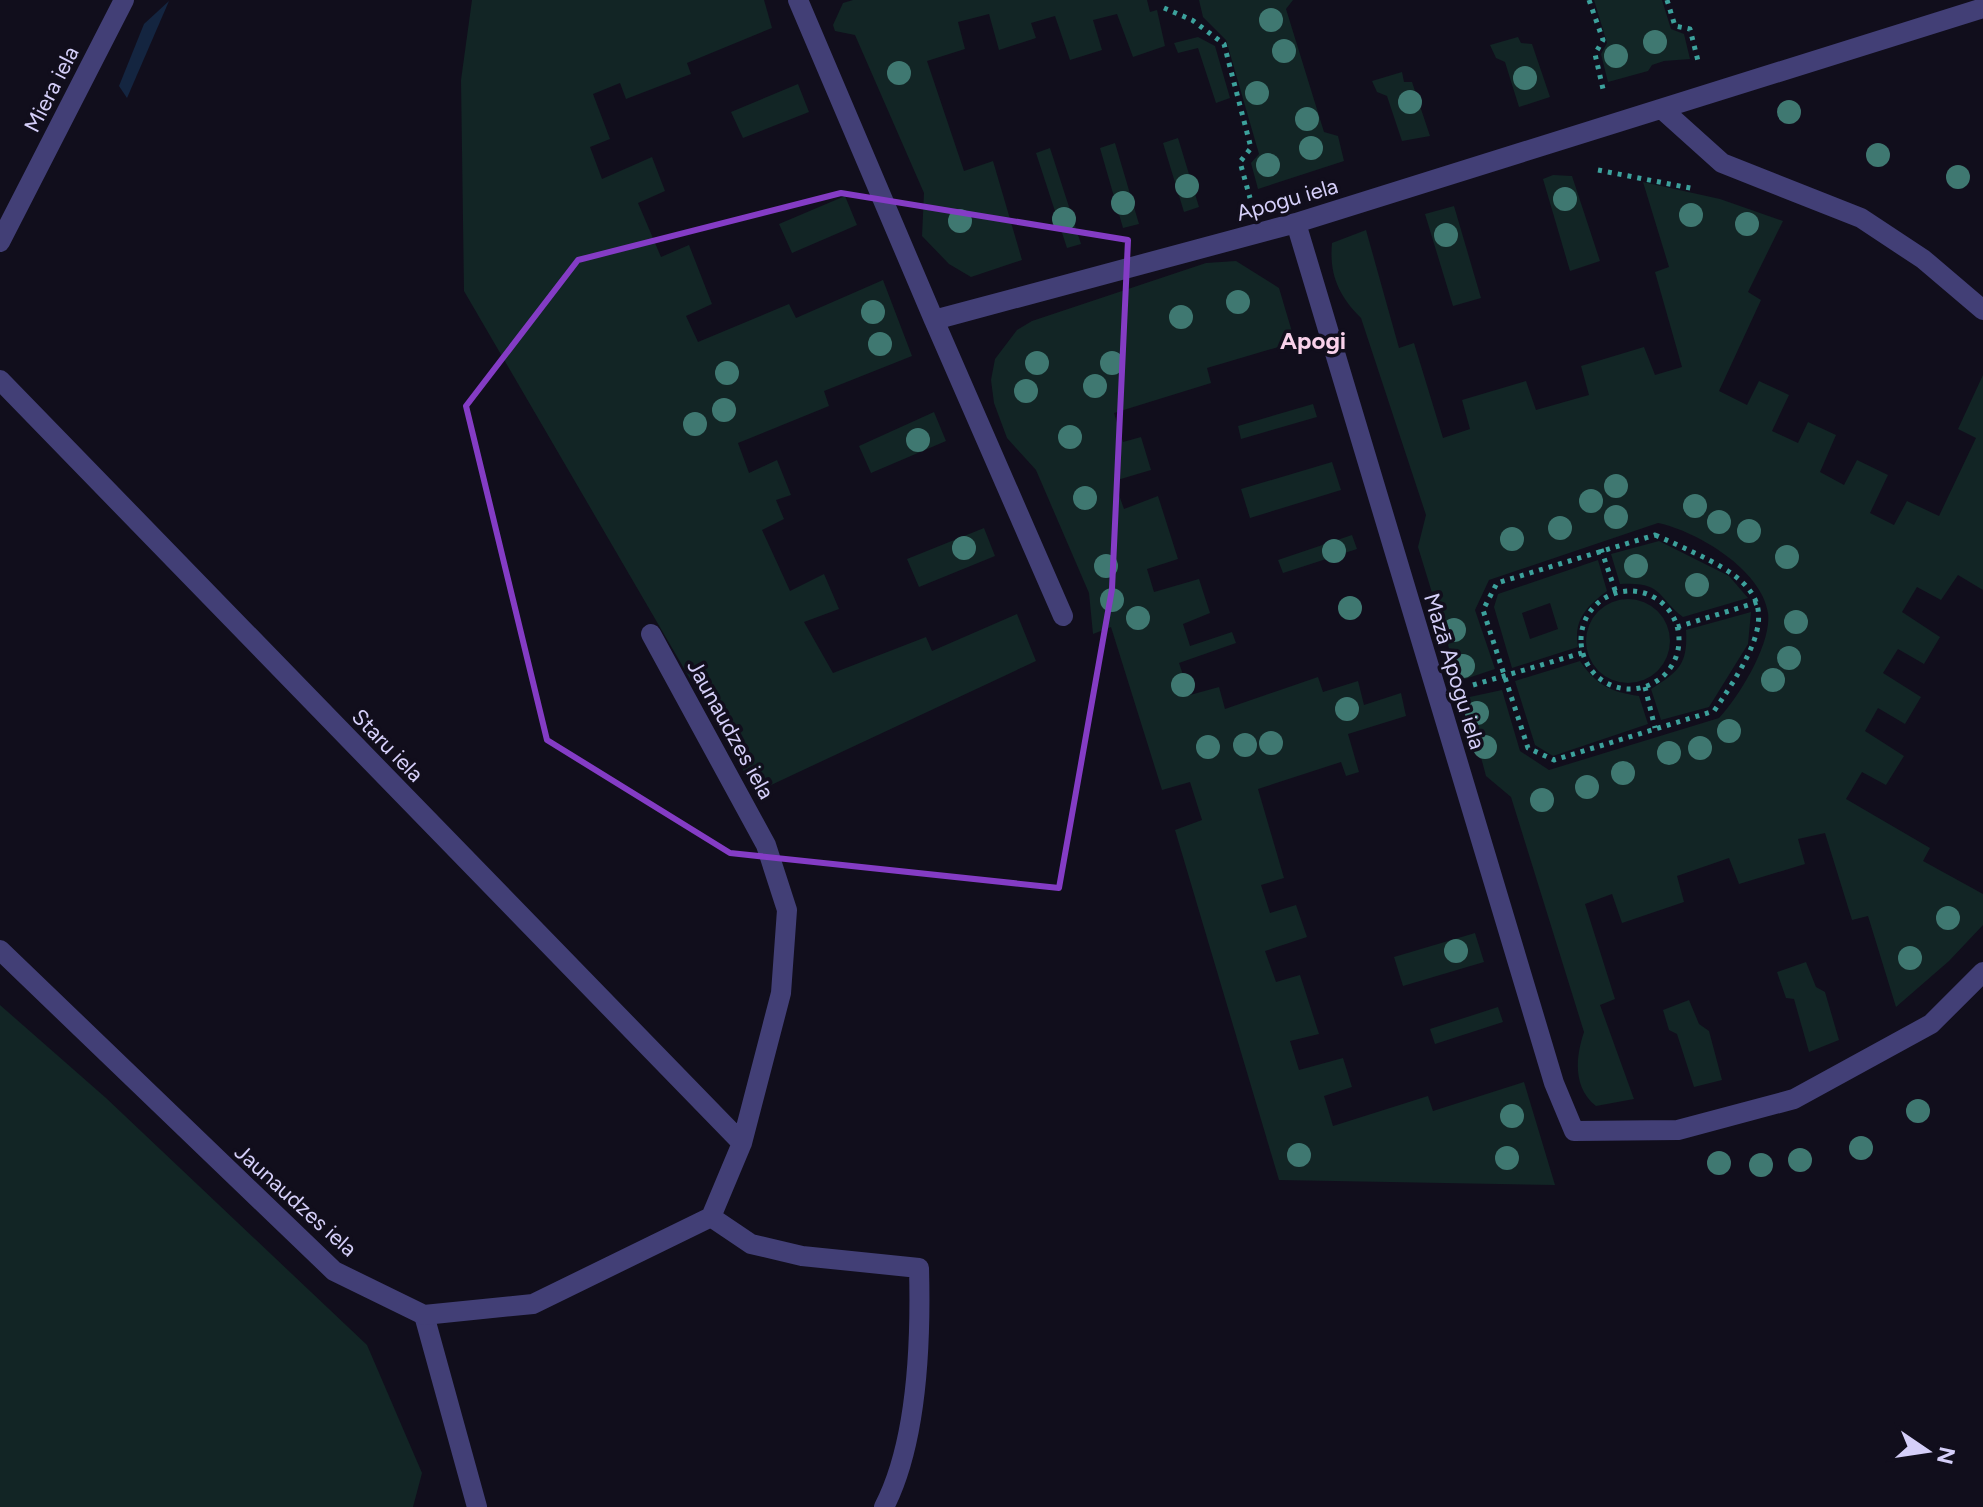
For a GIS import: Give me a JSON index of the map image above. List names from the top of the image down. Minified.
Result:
{"streets":{"street":["Miera iela","Apogu iela","Mazā Apogu iela","Jaunaudzes iela","Staru iela"]},"crossings":[["Apogu iela","Mazā Apogu iela"],["Jaunaudzes iela","Staru iela"]],"districts":["Apogi"],"north":"right"}
